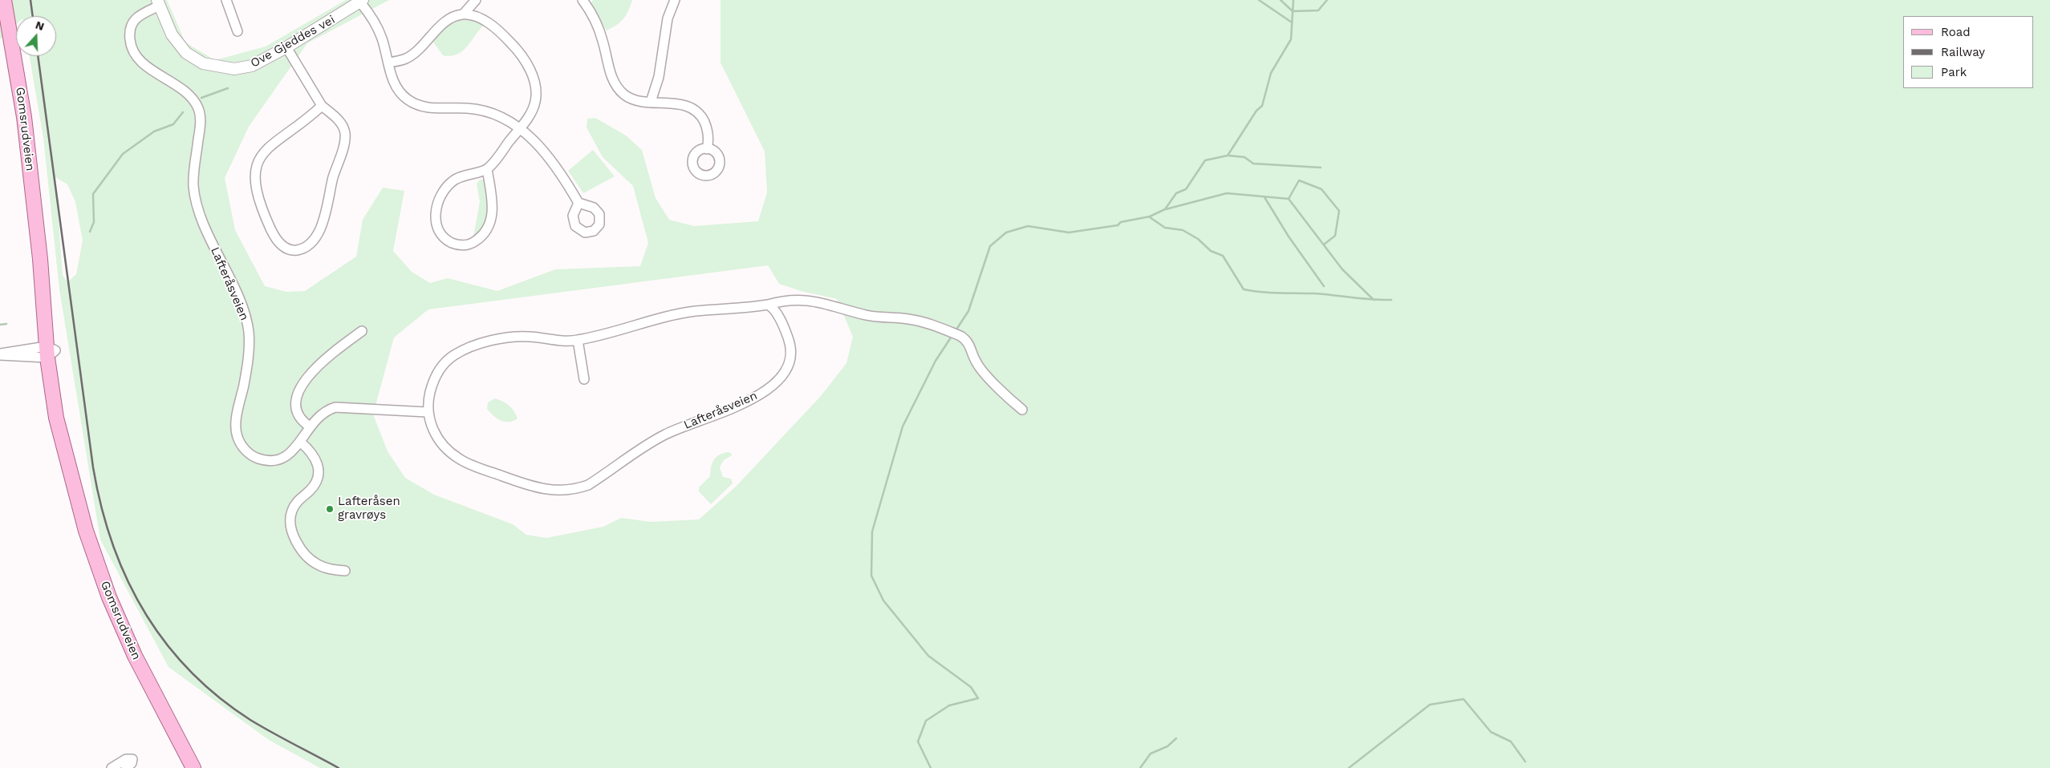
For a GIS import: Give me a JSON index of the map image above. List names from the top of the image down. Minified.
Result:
{"streets":{"main road":["Gomsrudveien"],"street":["Ove Gjeddes vei","Lafteråsveien"]},"crossings":[["Ove Gjeddes vei","Lafteråsveien"]],"places":["Lafteråsen gravrøys"],"legend":["Road","Railway","Park"],"north":"top"}
